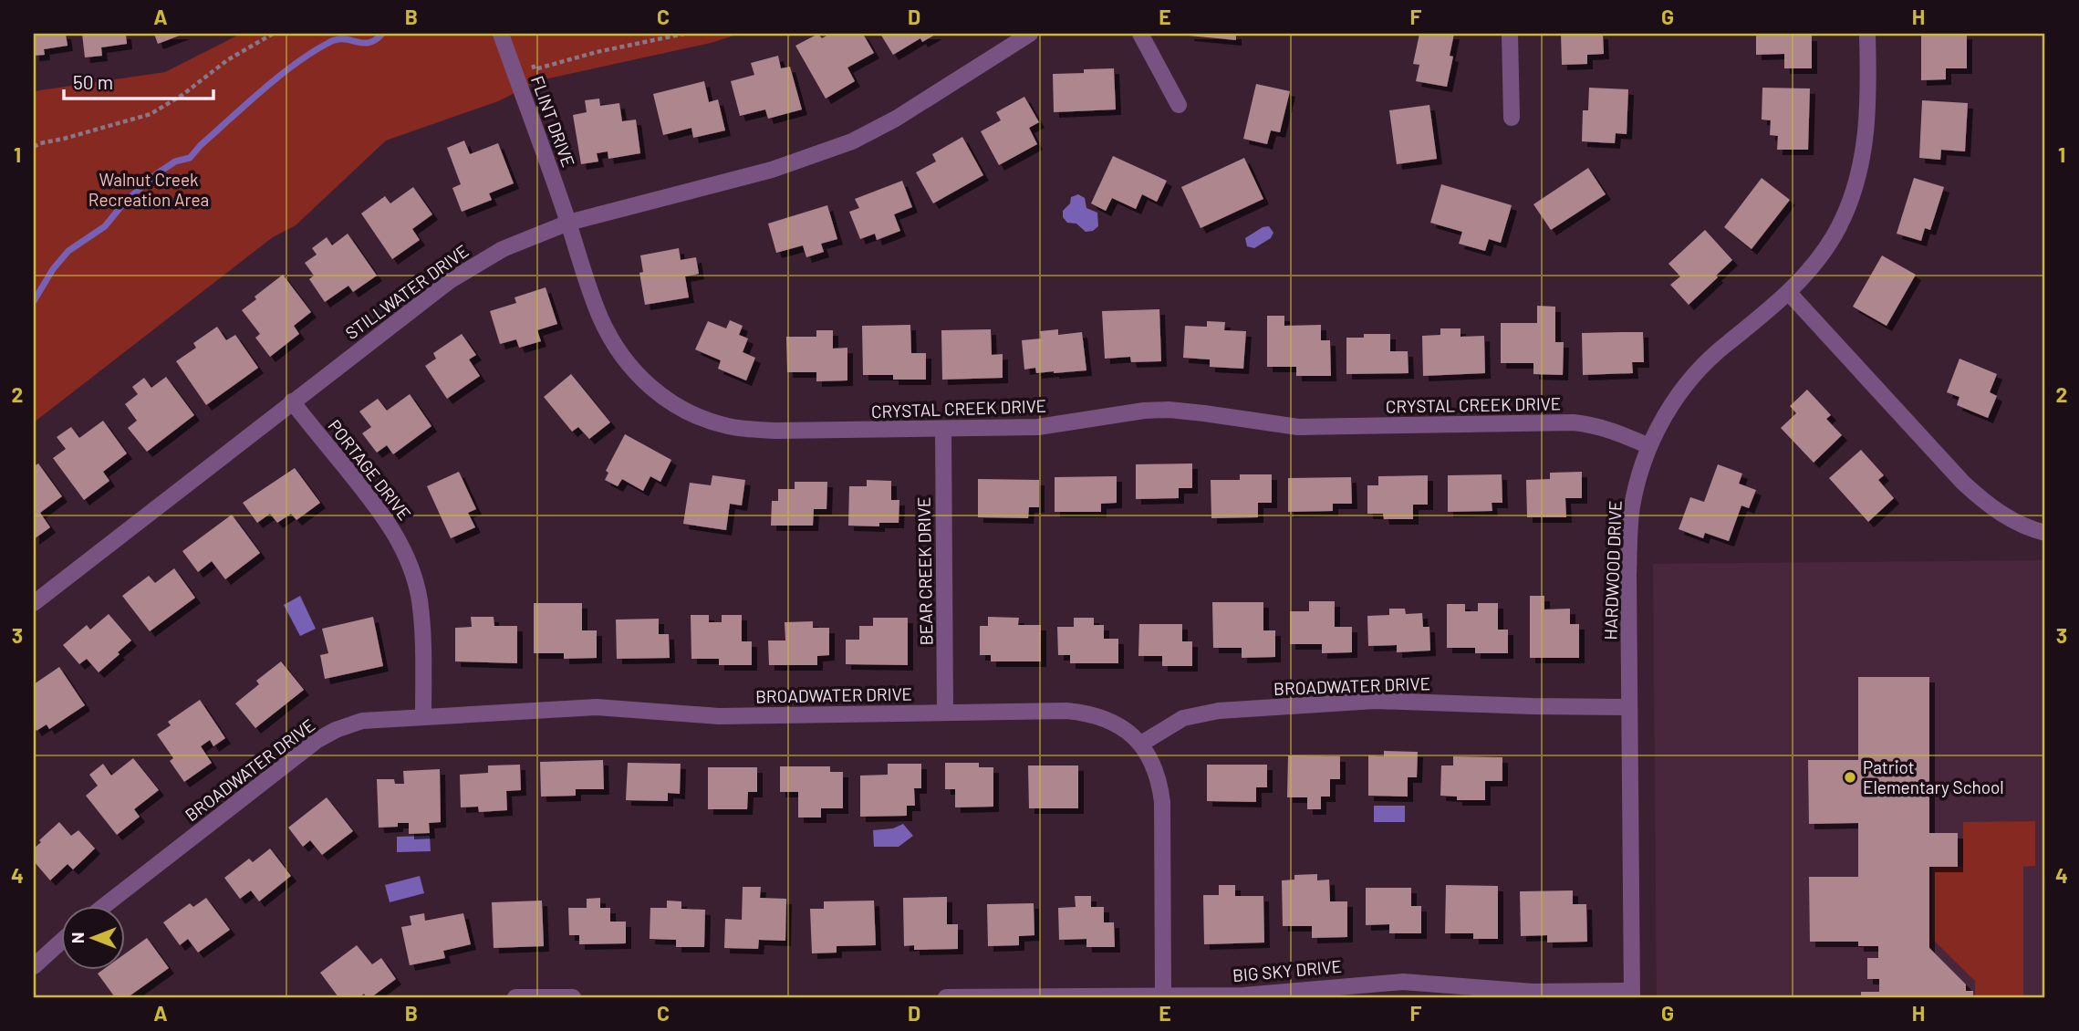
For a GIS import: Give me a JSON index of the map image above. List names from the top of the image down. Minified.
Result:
{"streets":{"street":["FLINT DRIVE","STILLWATER DRIVE","CRYSTAL CREEK DRIVE","PORTAGE DRIVE","HARDWOOD DRIVE","BEAR CREEK DRIVE","BROADWATER DRIVE","BIG SKY DRIVE"]},"crossings":[["FLINT DRIVE","STILLWATER DRIVE"],["FLINT DRIVE","CRYSTAL CREEK DRIVE"],["STILLWATER DRIVE","CRYSTAL CREEK DRIVE"],["STILLWATER DRIVE","PORTAGE DRIVE"],["CRYSTAL CREEK DRIVE","HARDWOOD DRIVE"],["CRYSTAL CREEK DRIVE","BEAR CREEK DRIVE"],["PORTAGE DRIVE","BROADWATER DRIVE"],["HARDWOOD DRIVE","BROADWATER DRIVE"],["HARDWOOD DRIVE","BIG SKY DRIVE"],["BEAR CREEK DRIVE","BROADWATER DRIVE"]],"parks":["Walnut Creek Recreation Area"],"places":["Patriot Elementary School"],"scale_bar":"50 m","north":"left","grid":{"columns":["A","B","C","D","E","F","G","H"],"rows":["1","2","3","4"]}}
